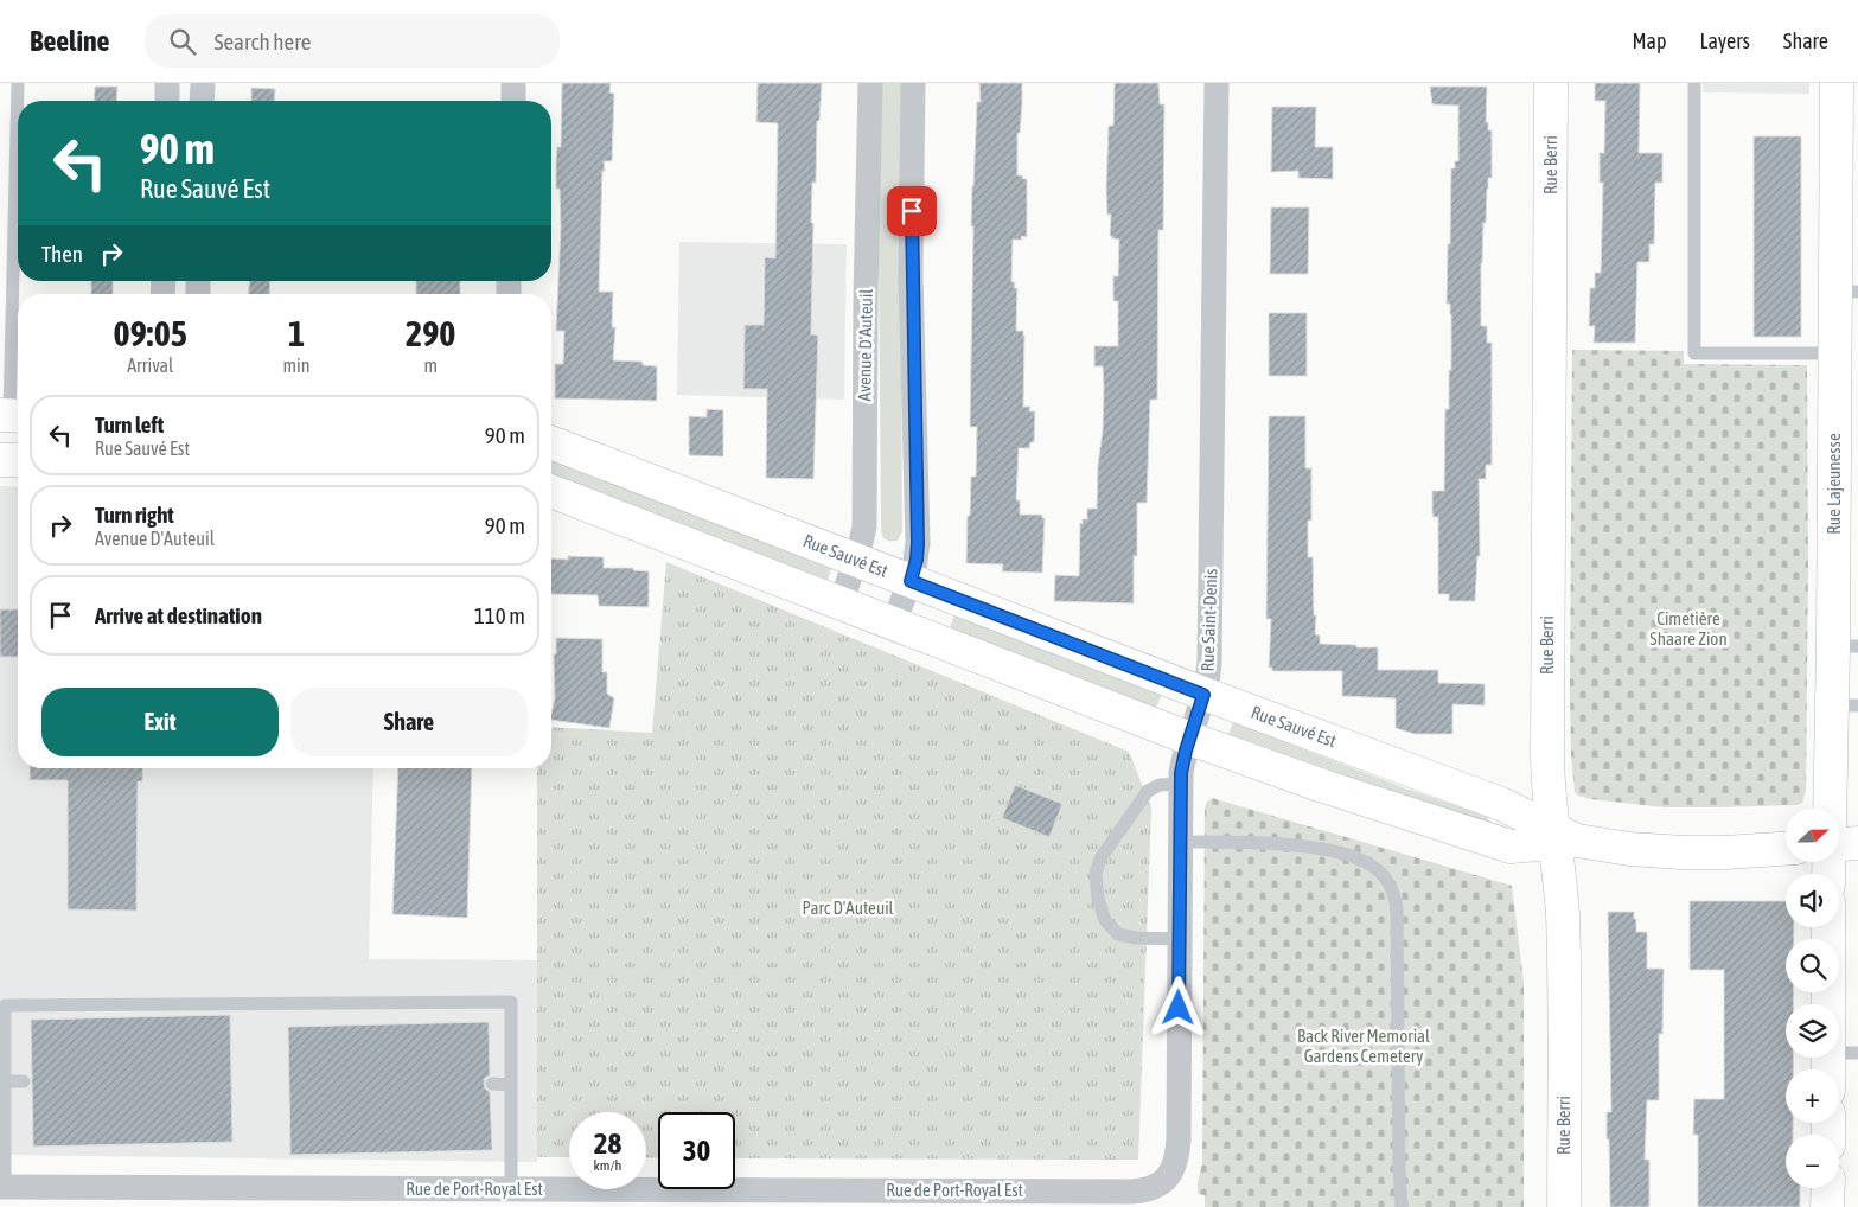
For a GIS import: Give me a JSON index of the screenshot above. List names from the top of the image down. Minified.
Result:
{"streets":{"main road":["Rue Berri","Rue Lajeunesse","Rue Sauvé Est"],"street":["Avenue D'Auteuil","Rue Saint-Denis","Rue de Port-Royal Est"]},"crossings":[["Rue Berri","Rue Sauvé Est"],["Avenue D'Auteuil","Rue Sauvé Est"],["Rue Sauvé Est","Rue Saint-Denis"],["Rue Saint-Denis","Rue de Port-Royal Est"]],"parks":["Cimetière Shaare Zion","Parc D'Auteuil","Back River Memorial Gardens Cemetery"],"north":"right","page":{"header":"Beeline","search":"Search here","nav":["Map","Layers","Share"],"turn":["90 m","Rue Sauvé Est"],"then":"Then","eta":["09:05","Arrival","1","min","290","m"],"list":[{"name":"Turn left","note":"Rue Sauvé Est","value":"90 m"},{"name":"Turn right","note":"Avenue D'Auteuil","value":"90 m"},{"name":"Arrive at destination","value":"110 m"}],"buttons":["Exit","Share"],"map_buttons":["+","−"],"speed":"28 km/h","limit":"30"}}
